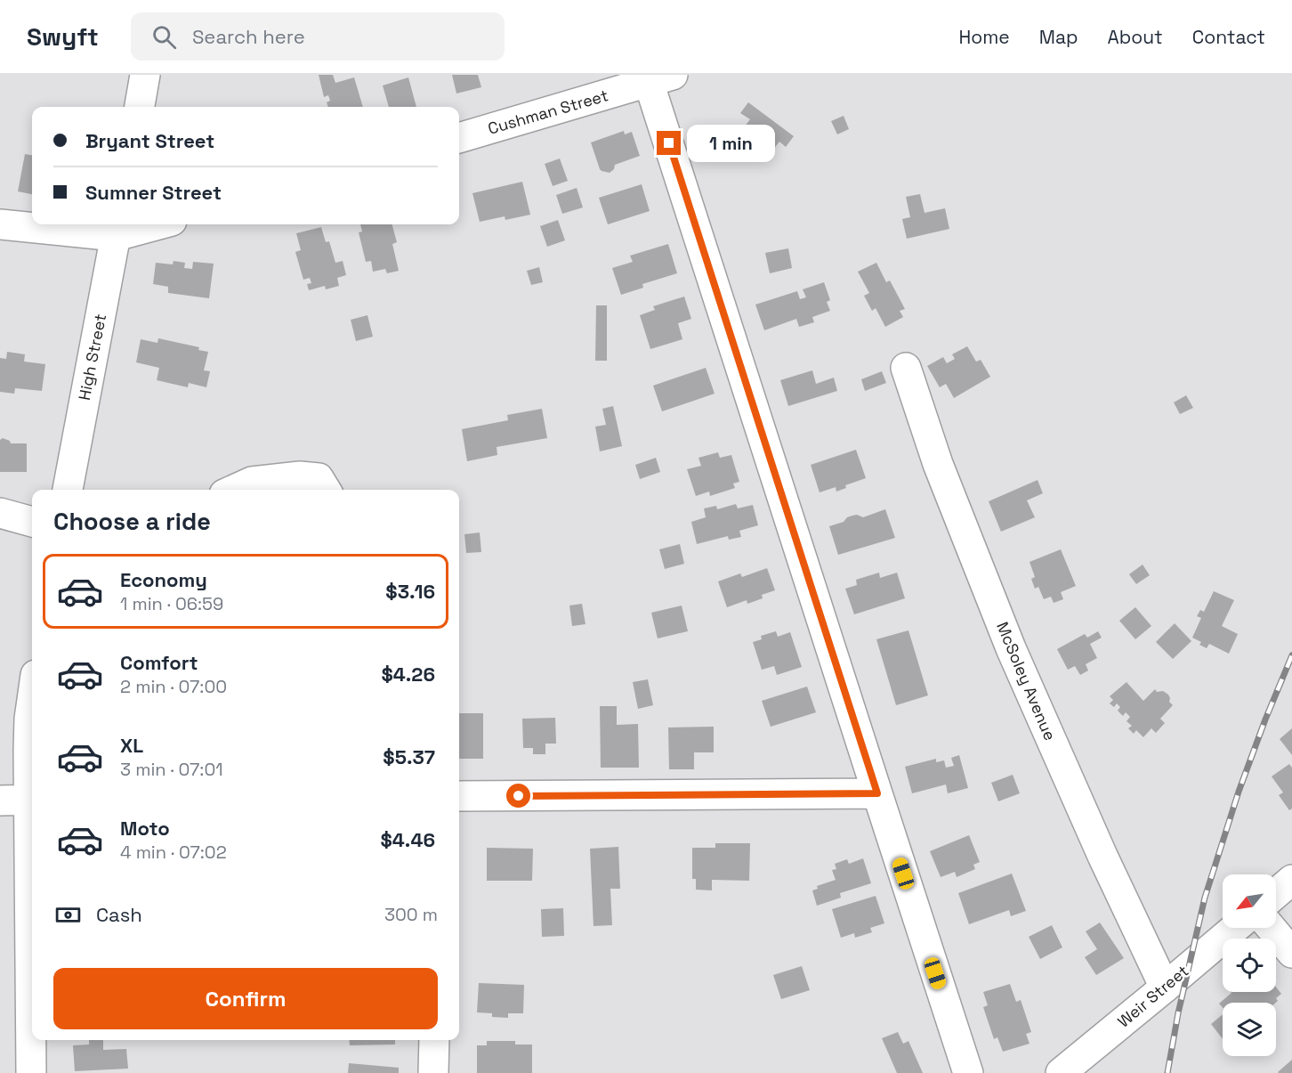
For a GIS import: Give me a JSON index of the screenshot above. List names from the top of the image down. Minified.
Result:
{"streets":{"street":["Cushman Street","High Street","McSoley Avenue","Weir Street"]},"crossings":[["McSoley Avenue","Weir Street"]],"north":"bottom left","page":{"header":"Swyft","search":"Search here","nav":["Home","Map","About","Contact"],"banner":["Bryant Street","Sumner Street"],"bubble":"1 min","heading":"Choose a ride","list":[{"name":"Economy","note":"1 min · 06:59","value":"$3.16"},{"name":"Comfort","note":"2 min · 07:00","value":"$4.26"},{"name":"XL","note":"3 min · 07:01","value":"$5.37"},{"name":"Moto","note":"4 min · 07:02","value":"$4.46"}],"pay":["Cash","300 m"],"buttons":"Confirm"}}
